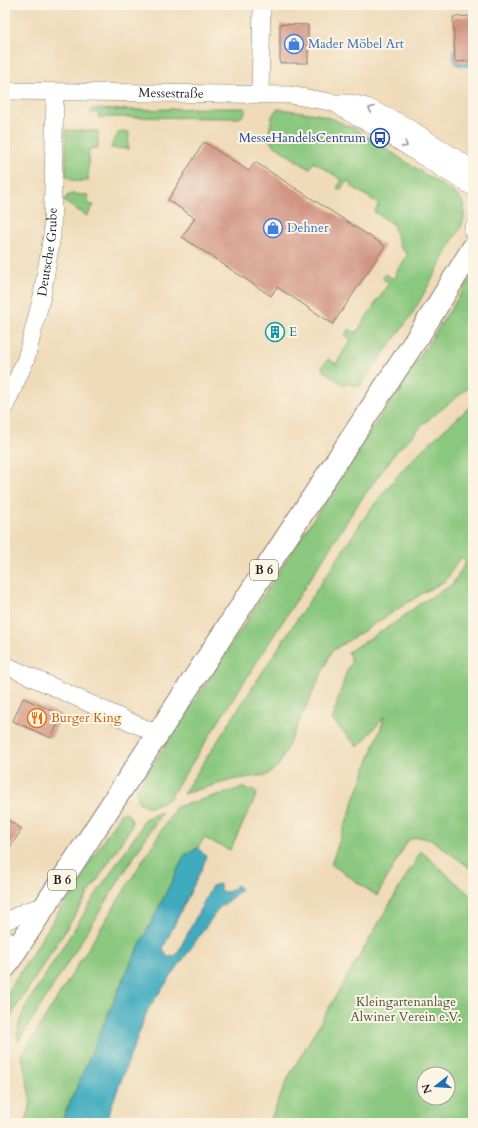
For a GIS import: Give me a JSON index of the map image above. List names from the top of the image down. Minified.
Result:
{"streets":{"main road":["B 6"],"street":["Messestraße","Deutsche Grube"]},"crossings":[["Messestraße","Deutsche Grube"]],"parks":["Kleingartenanlage Alwiner Verein e.V."],"places":{"shop":["Mader Möbel Art","Dehner"],"bus stop":["MesseHandelsCentrum"],"building":["E"],"restaurant":["Burger King"]},"north":"left"}
